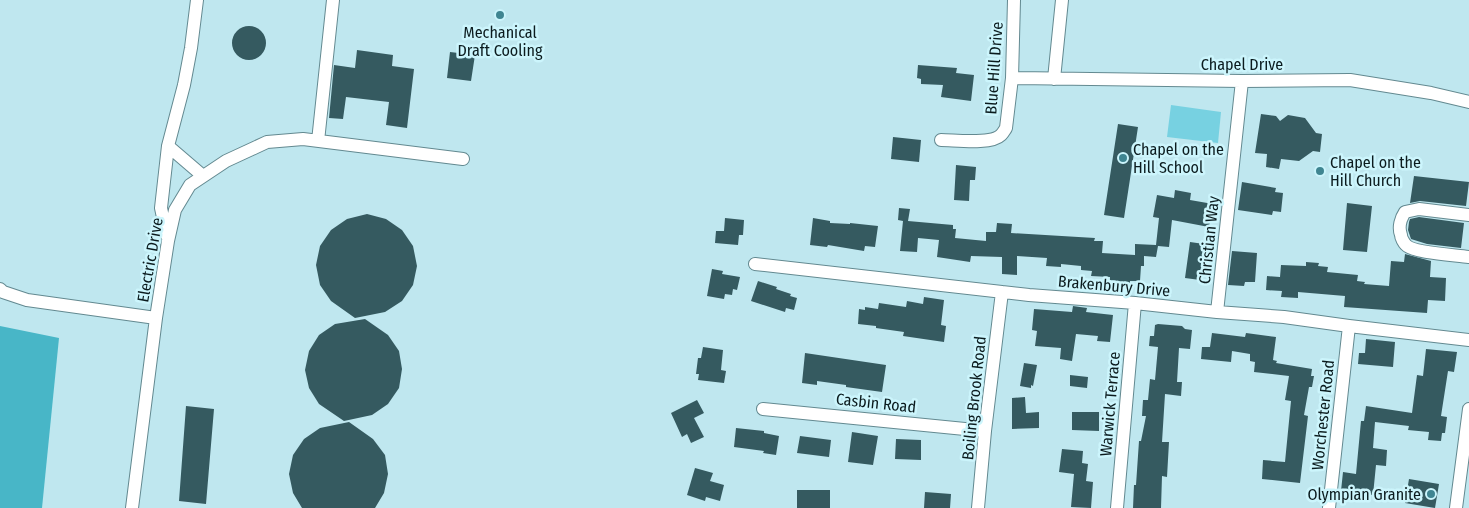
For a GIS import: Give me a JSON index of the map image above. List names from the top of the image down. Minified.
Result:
{"streets":{"street":["Chapel Drive","Blue Hill Drive","Christian Way","Electric Drive","Brakenbury Drive","Boiling Brook Road","Casbin Road","Warwick Terrace","Worchester Road"]},"crossings":[["Chapel Drive","Blue Hill Drive"],["Chapel Drive","Christian Way"],["Christian Way","Brakenbury Drive"],["Brakenbury Drive","Boiling Brook Road"],["Brakenbury Drive","Warwick Terrace"],["Brakenbury Drive","Worchester Road"],["Boiling Brook Road","Casbin Road"]],"places":["Mechanical Draft Cooling","Chapel on the Hill School","Chapel on the Hill Church","Olympian Granite"]}
